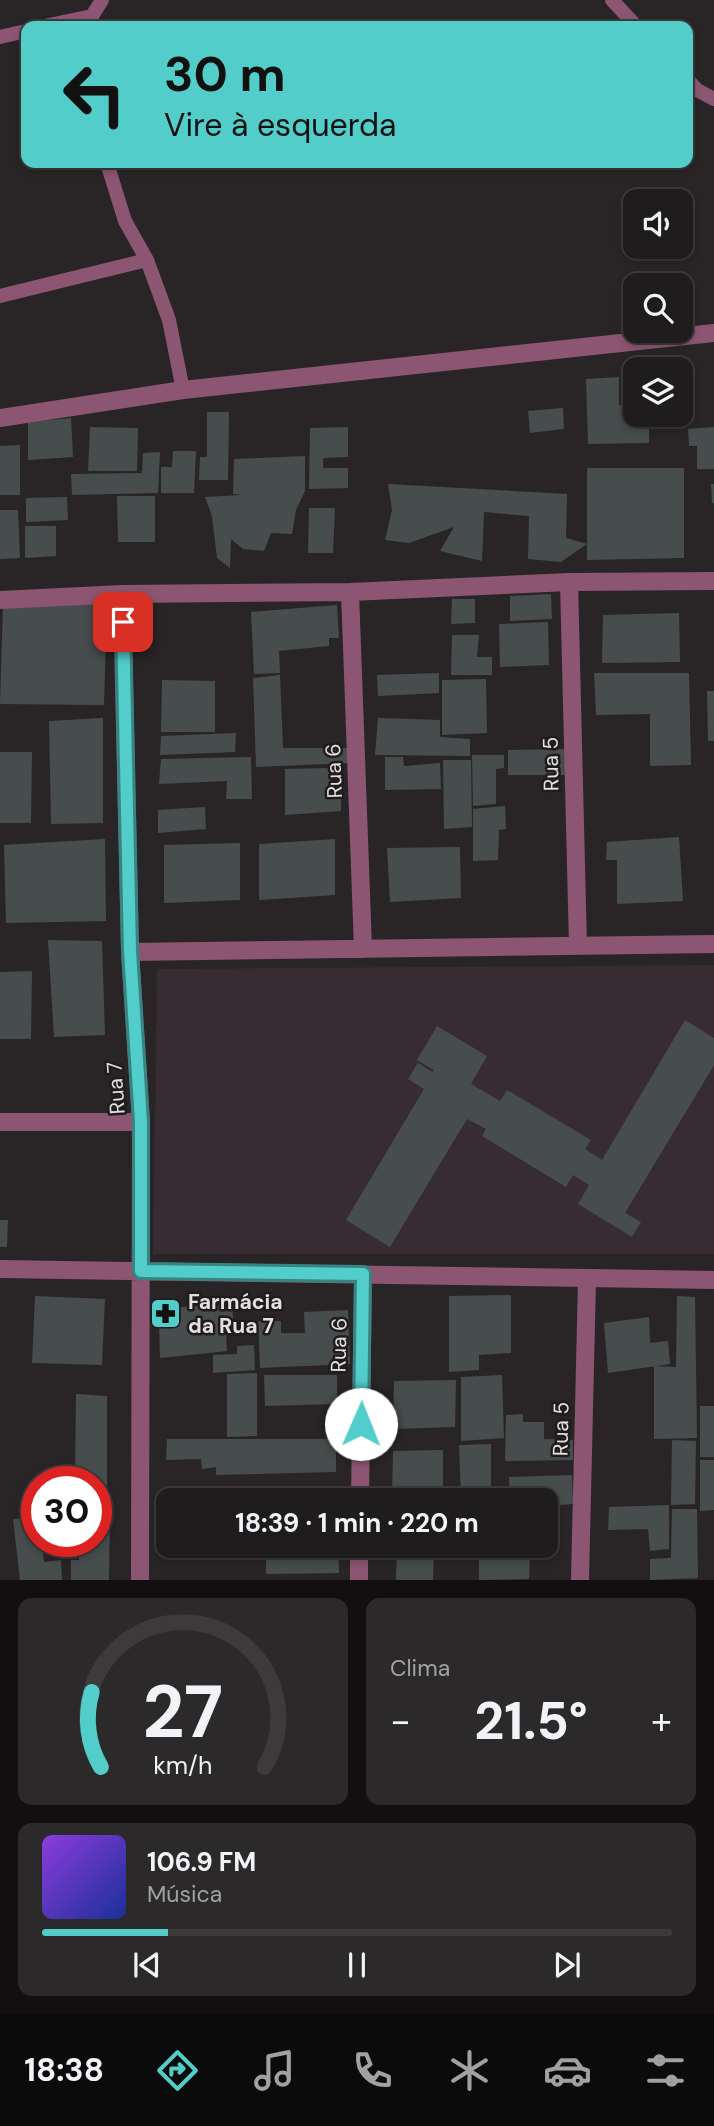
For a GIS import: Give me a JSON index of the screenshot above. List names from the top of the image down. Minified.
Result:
{"streets":{"street":["Rua 5","Rua 6","Rua 7"]},"places":{"pharmacy":["Farmácia da Rua 7"]},"page":{"turn":["30 m","Vire à esquerda"],"limit":"30","trip":"18:39 · 1 min · 220 m","tile":"Clima","heat":["−","21.5°","+"],"song":["106.9 FM","Música"],"tabs":"18:38","gauge":["27","km/h"]}}
